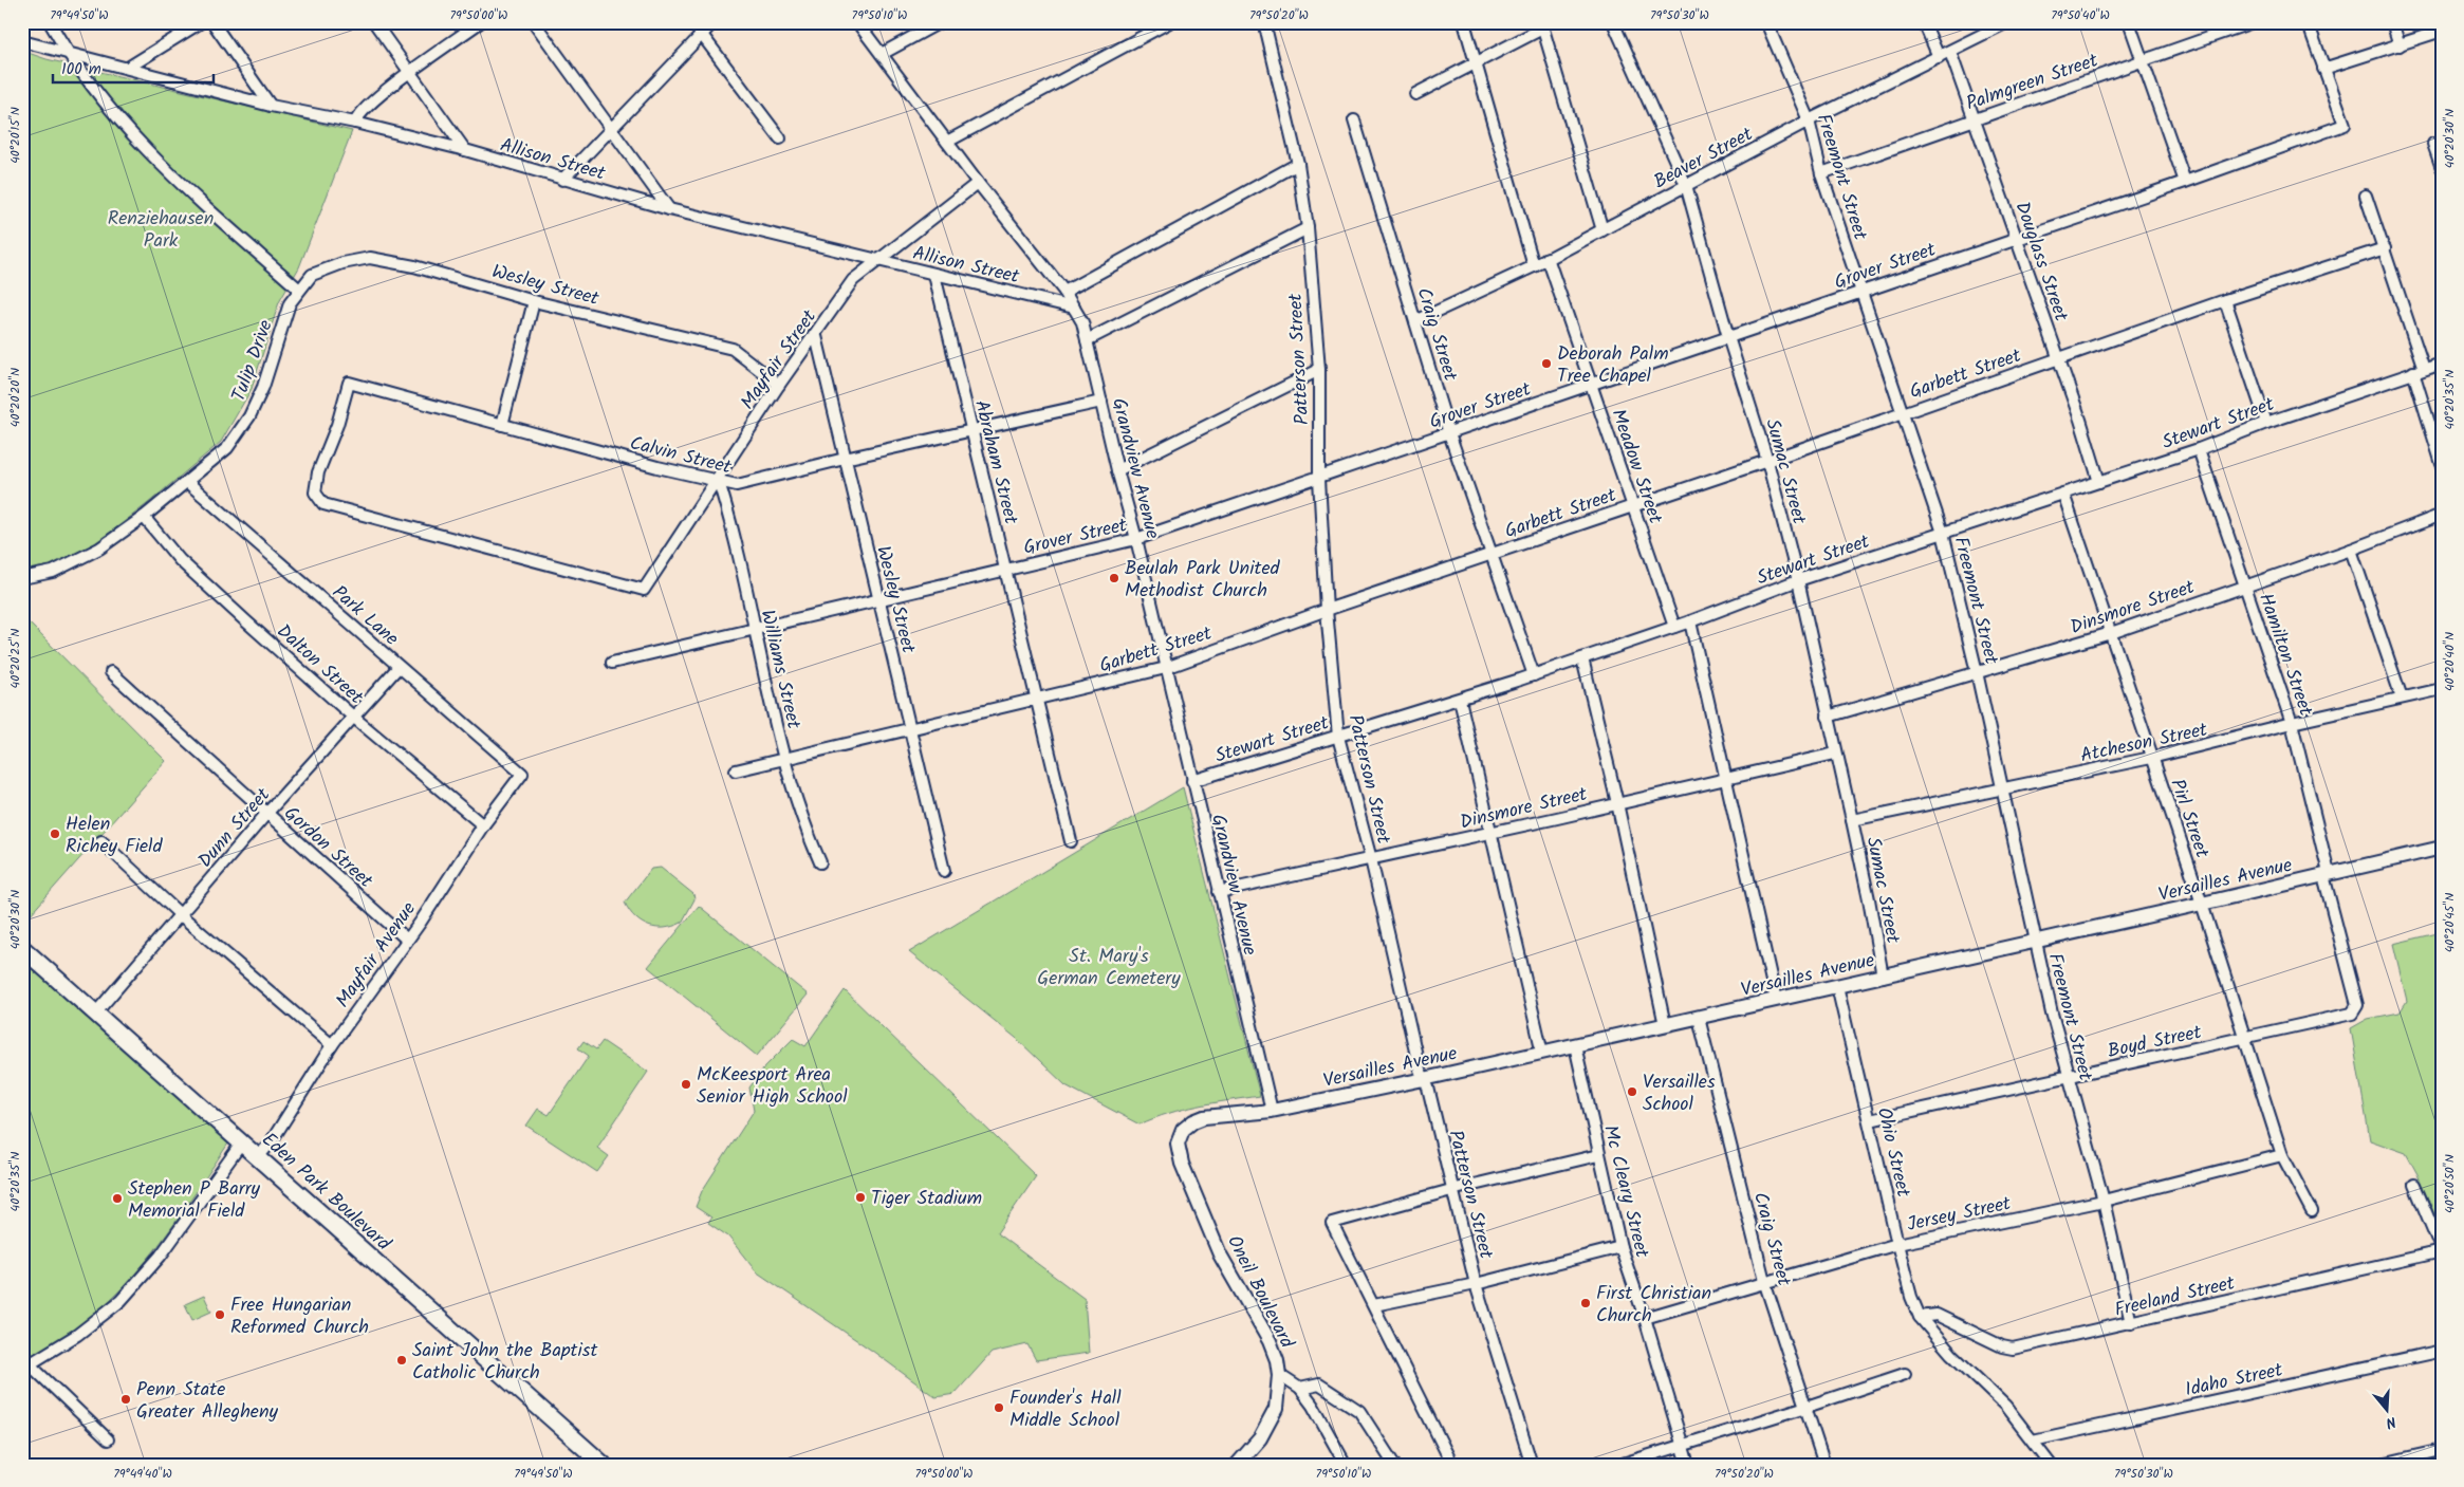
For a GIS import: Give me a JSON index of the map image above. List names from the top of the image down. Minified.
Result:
{"streets":{"main road":["Eden Park Boulevard"],"street":["Palmgreen Street","Beaver Street","Allison Street","Freemont Street","Douglass Street","Grover Street","Wesley Street","Craig Street","Mayfair Street","Patterson Street","Tulip Drive","Garbett Street","Stewart Street","Calvin Street","Abraham Street","Meadow Street","Grandview Avenue","Sumac Street","Dinsmore Street","Park Lane","Hamilton Street","Dalton Street","Williams Street","Atcheson Street","Pirl Street","Dunn Street","Gordon Street","Versailles Avenue","Mayfair Avenue","Boyd Street","Ohio Street","Mc Cleary Street","Jersey Street","Oneil Boulevard","Freeland Street","Idaho Street"]},"crossings":[["Palmgreen Street","Freemont Street"],["Palmgreen Street","Douglass Street"],["Beaver Street","Freemont Street"],["Beaver Street","Douglass Street"],["Beaver Street","Craig Street"],["Beaver Street","Meadow Street"],["Beaver Street","Sumac Street"],["Allison Street","Mayfair Street"],["Allison Street","Abraham Street"],["Allison Street","Grandview Avenue"],["Freemont Street","Grover Street"],["Freemont Street","Garbett Street"],["Freemont Street","Stewart Street"],["Freemont Street","Dinsmore Street"],["Freemont Street","Atcheson Street"],["Freemont Street","Versailles Avenue"],["Freemont Street","Boyd Street"],["Freemont Street","Jersey Street"],["Freemont Street","Freeland Street"],["Douglass Street","Grover Street"],["Douglass Street","Garbett Street"],["Douglass Street","Stewart Street"],["Grover Street","Wesley Street"],["Grover Street","Craig Street"],["Grover Street","Patterson Street"],["Grover Street","Abraham Street"],["Grover Street","Meadow Street"],["Grover Street","Grandview Avenue"],["Grover Street","Sumac Street"],["Grover Street","Williams Street"],["Wesley Street","Mayfair Street"],["Wesley Street","Tulip Drive"],["Wesley Street","Garbett Street"],["Wesley Street","Calvin Street"],["Craig Street","Garbett Street"],["Craig Street","Stewart Street"],["Craig Street","Versailles Avenue"],["Craig Street","Jersey Street"],["Mayfair Street","Calvin Street"],["Mayfair Street","Grandview Avenue"],["Mayfair Street","Williams Street"],["Patterson Street","Garbett Street"],["Patterson Street","Stewart Street"],["Patterson Street","Dinsmore Street"],["Patterson Street","Versailles Avenue"],["Tulip Drive","Park Lane"],["Tulip Drive","Dalton Street"],["Garbett Street","Abraham Street"],["Garbett Street","Meadow Street"],["Garbett Street","Grandview Avenue"],["Garbett Street","Sumac Street"],["Garbett Street","Williams Street"],["Stewart Street","Meadow Street"],["Stewart Street","Grandview Avenue"],["Stewart Street","Sumac Street"],["Stewart Street","Hamilton Street"],["Stewart Street","Pirl Street"],["Calvin Street","Abraham Street"],["Calvin Street","Grandview Avenue"],["Calvin Street","Williams Street"],["Grandview Avenue","Dinsmore Street"],["Grandview Avenue","Versailles Avenue"],["Sumac Street","Dinsmore Street"],["Sumac Street","Atcheson Street"],["Sumac Street","Versailles Avenue"],["Dinsmore Street","Hamilton Street"],["Dinsmore Street","Pirl Street"],["Park Lane","Dunn Street"],["Park Lane","Mayfair Avenue"],["Hamilton Street","Atcheson Street"],["Hamilton Street","Versailles Avenue"],["Hamilton Street","Boyd Street"],["Dalton Street","Dunn Street"],["Dalton Street","Mayfair Avenue"],["Atcheson Street","Pirl Street"],["Pirl Street","Versailles Avenue"],["Pirl Street","Boyd Street"],["Pirl Street","Jersey Street"],["Dunn Street","Gordon Street"],["Dunn Street","Eden Park Boulevard"],["Gordon Street","Mayfair Avenue"],["Versailles Avenue","Ohio Street"],["Versailles Avenue","Mc Cleary Street"],["Versailles Avenue","Oneil Boulevard"],["Mayfair Avenue","Eden Park Boulevard"],["Boyd Street","Ohio Street"],["Ohio Street","Jersey Street"],["Ohio Street","Freeland Street"],["Ohio Street","Idaho Street"],["Mc Cleary Street","Jersey Street"]],"parks":["Renziehausen Park","St. Mary's German Cemetery"],"places":["Deborah Palm Tree Chapel","Beulah Park United Methodist Church","Helen Richey Field","McKeesport Area Senior High School","Versailles School","Tiger Stadium","Stephen P Barry Memorial Field","First Christian Church","Free Hungarian Reformed Church","Saint John the Baptist Catholic Church","Penn State Greater Allegheny","Founder's Hall Middle School"],"scale_bar":"100 m","north":"bottom","coordinates":["79°49'50\"W","79°50'00\"W","79°50'10\"W","79°50'20\"W","79°50'30\"W","79°50'40\"W","40°20'15\"N","40°20'30\"N","40°20'20\"N","40°20'35\"N","40°20'25\"N","40°20'40\"N","40°20'45\"N","40°20'50\"N","79°49'40\"W"]}
